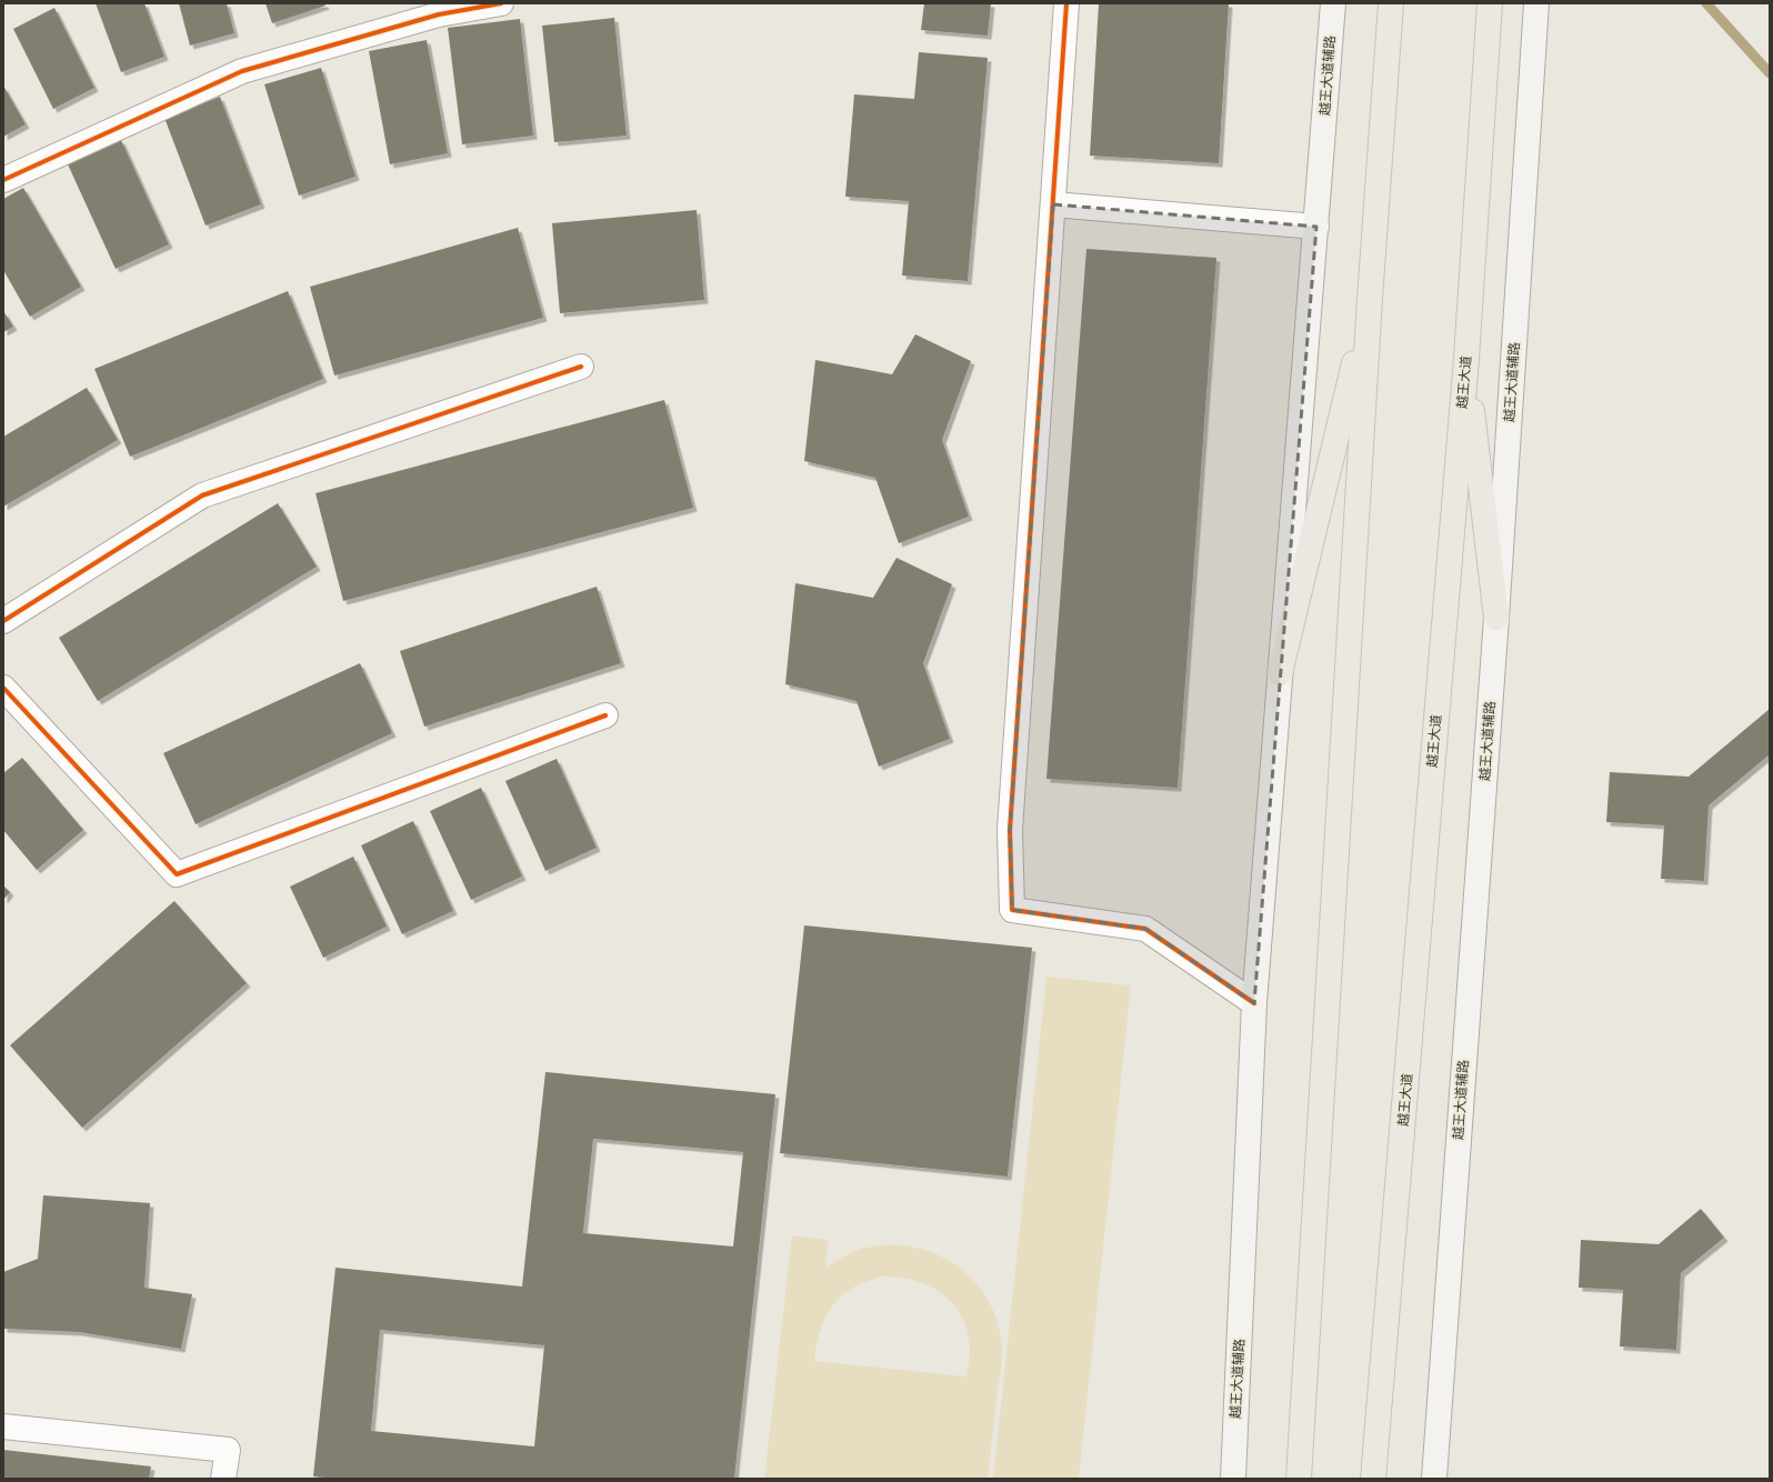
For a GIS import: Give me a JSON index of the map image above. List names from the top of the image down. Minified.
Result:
{"streets":{"main road":["越王大道辅路","越王大道"]}}
